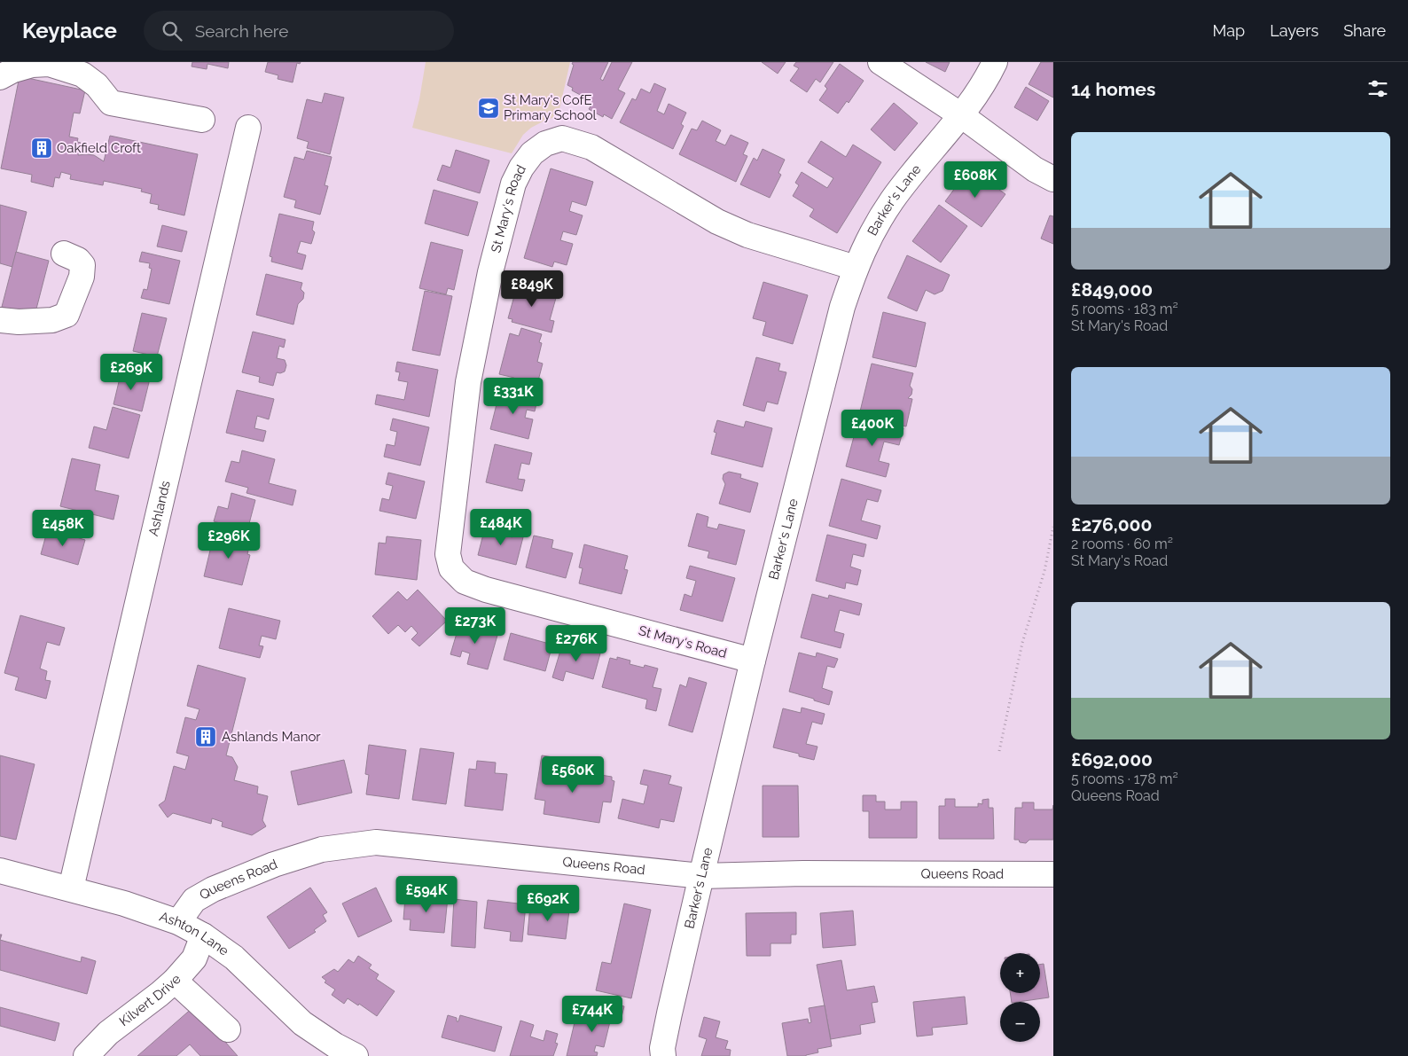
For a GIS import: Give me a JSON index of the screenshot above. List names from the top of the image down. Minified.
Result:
{"streets":{"street":["Barker's Lane","St Mary's Road","Ashlands","Queens Road","Ashton Lane","Kilvert Drive"]},"crossings":[["Barker's Lane","St Mary's Road"],["Barker's Lane","Queens Road"],["Ashlands","Ashton Lane"],["Queens Road","Ashton Lane"],["Ashton Lane","Kilvert Drive"]],"places":{"school or university":["St Mary's CofE Primary School"],"building":["Oakfield Croft","Ashlands Manor"]},"page":{"header":"Keyplace","search":"Search here","nav":["Map","Layers","Share"],"heading":"14 homes","list":[{"name":"£849,000","note":"5 rooms · 183 m² · St Mary's Road"},{"name":"£276,000","note":"2 rooms · 60 m² · St Mary's Road"},{"name":"£692,000","note":"5 rooms · 178 m² · Queens Road"}],"price":["£608K","£849K","£269K","£331K","£400K","£484K","£458K","£296K","£273K","£276K","£560K","£594K","£692K","£744K"],"map_buttons":["+","−"]}}
